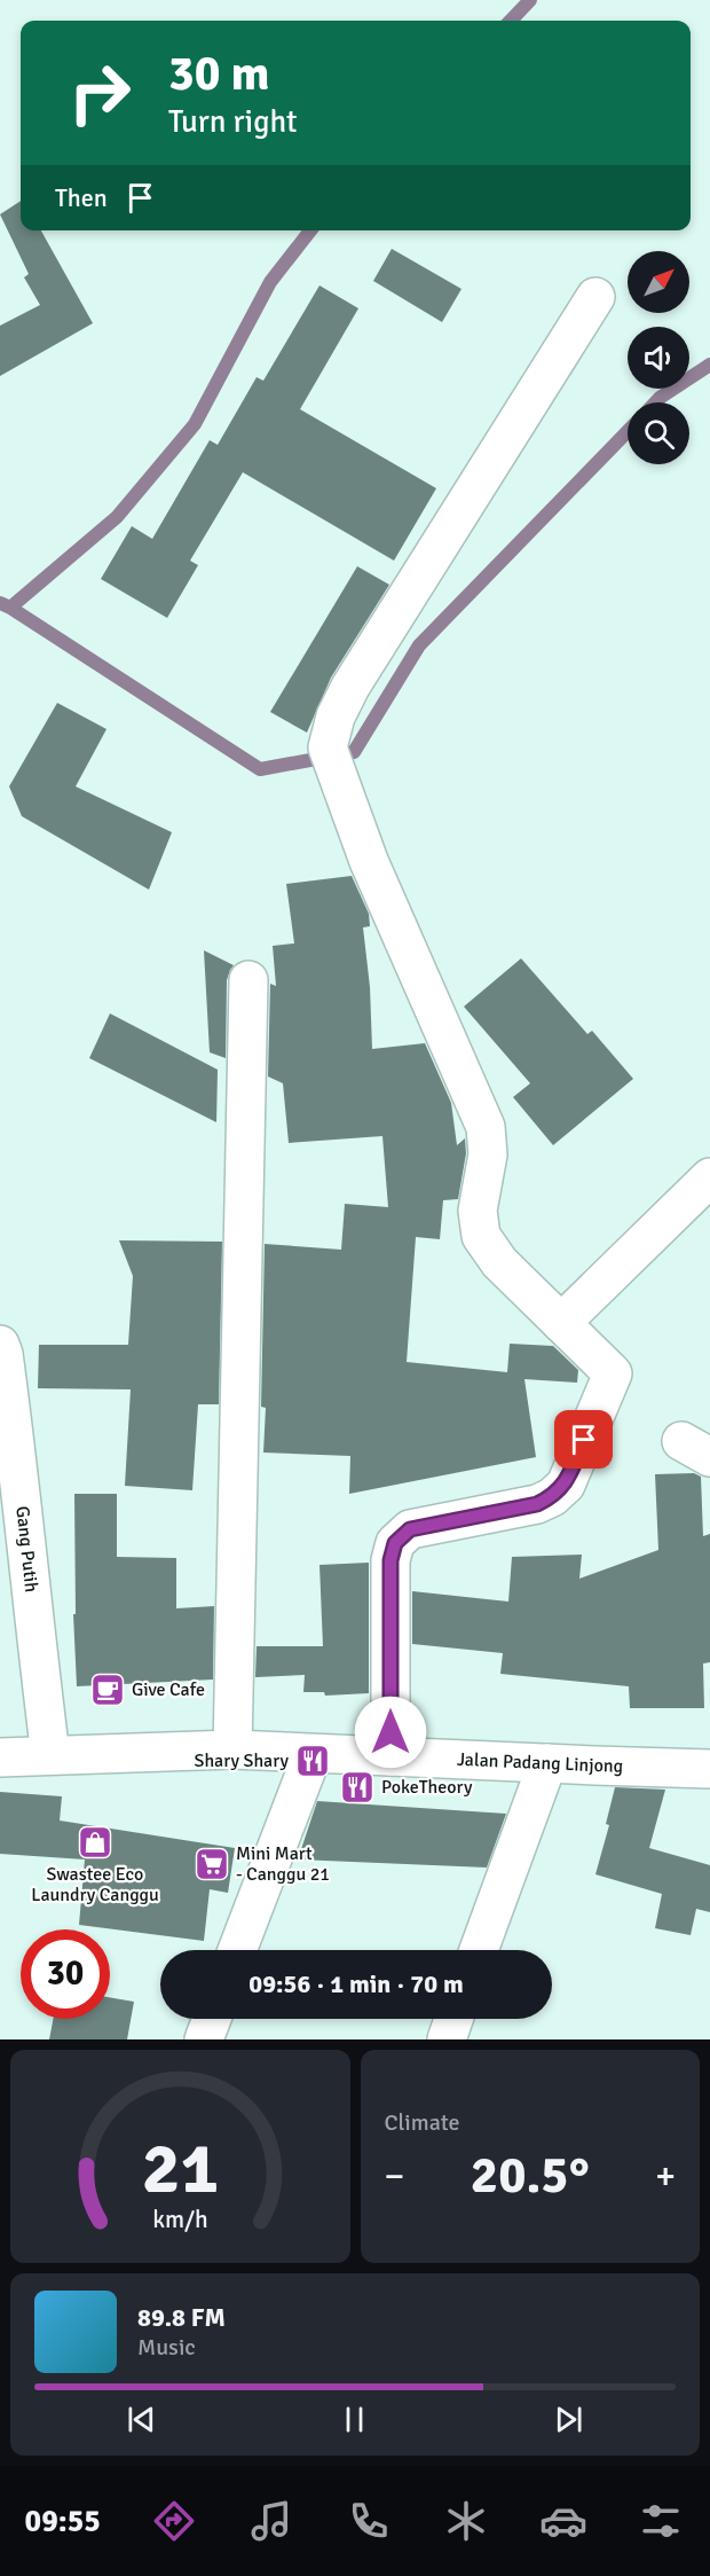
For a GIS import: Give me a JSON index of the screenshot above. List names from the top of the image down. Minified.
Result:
{"streets":{"street":["Gang Putih","Jalan Padang Linjong"]},"crossings":[["Gang Putih","Jalan Padang Linjong"]],"places":{"cafe":["Give Cafe"],"restaurant":["Shary Shary","PokeTheory"],"shop":["Swastee Eco Laundry Canggu"],"supermarket":["Mini Mart - Canggu 21"]},"north":"top right","page":{"turn":["30 m","Turn right"],"then":"Then","limit":"30","trip":"09:56 · 1 min · 70 m","tile":"Climate","heat":["−","20.5°","+"],"song":["89.8 FM","Music"],"tabs":"09:55","gauge":["21","km/h"]}}
